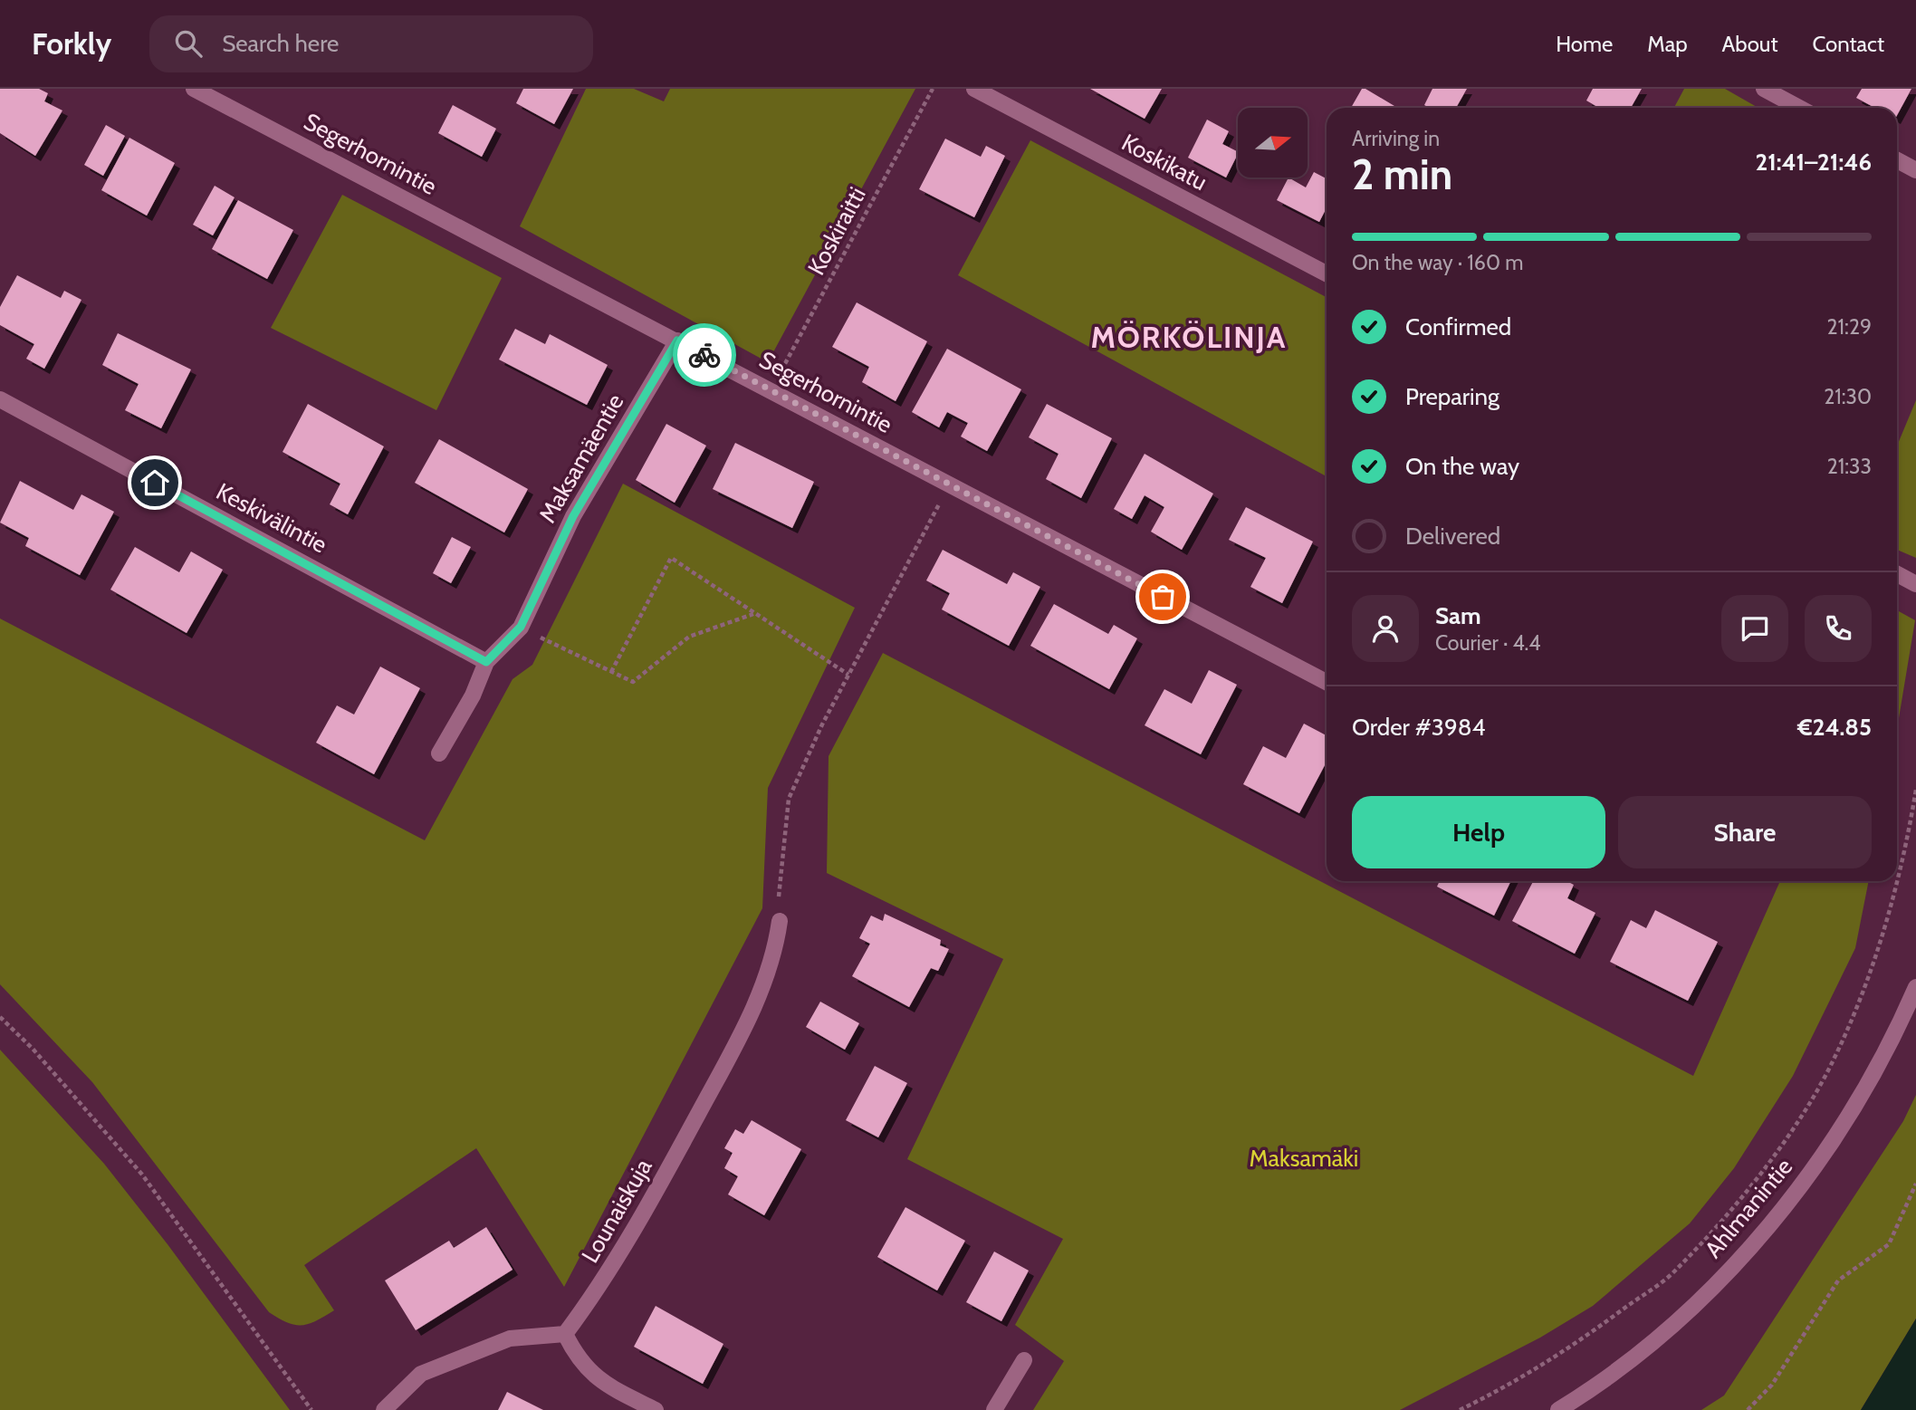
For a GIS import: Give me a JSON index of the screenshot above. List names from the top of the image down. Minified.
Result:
{"streets":{"street":["Segerhornintie","Koskikatu","Maksamäentie","Keskivälintie","Ahlmanintie","Lounaiskuja"],"path":["Koskiraitti"]},"crossings":[["Segerhornintie","Koskiraitti"],["Segerhornintie","Maksamäentie"],["Maksamäentie","Keskivälintie"]],"districts":["MÖRKÖLINJA"],"parks":["Maksamäki"],"north":"right","page":{"header":"Forkly","search":"Search here","nav":["Home","Map","About","Contact"],"heading":["2 min","Arriving in","21:41–21:46"],"panel":["Sam","Courier · 4.4","Order #3984","€24.85"],"bar":"On the way · 160 m","list":[["Confirmed","21:29"],["Preparing","21:30"],["On the way","21:33"],"Delivered"],"buttons":["Help","Share"]}}
